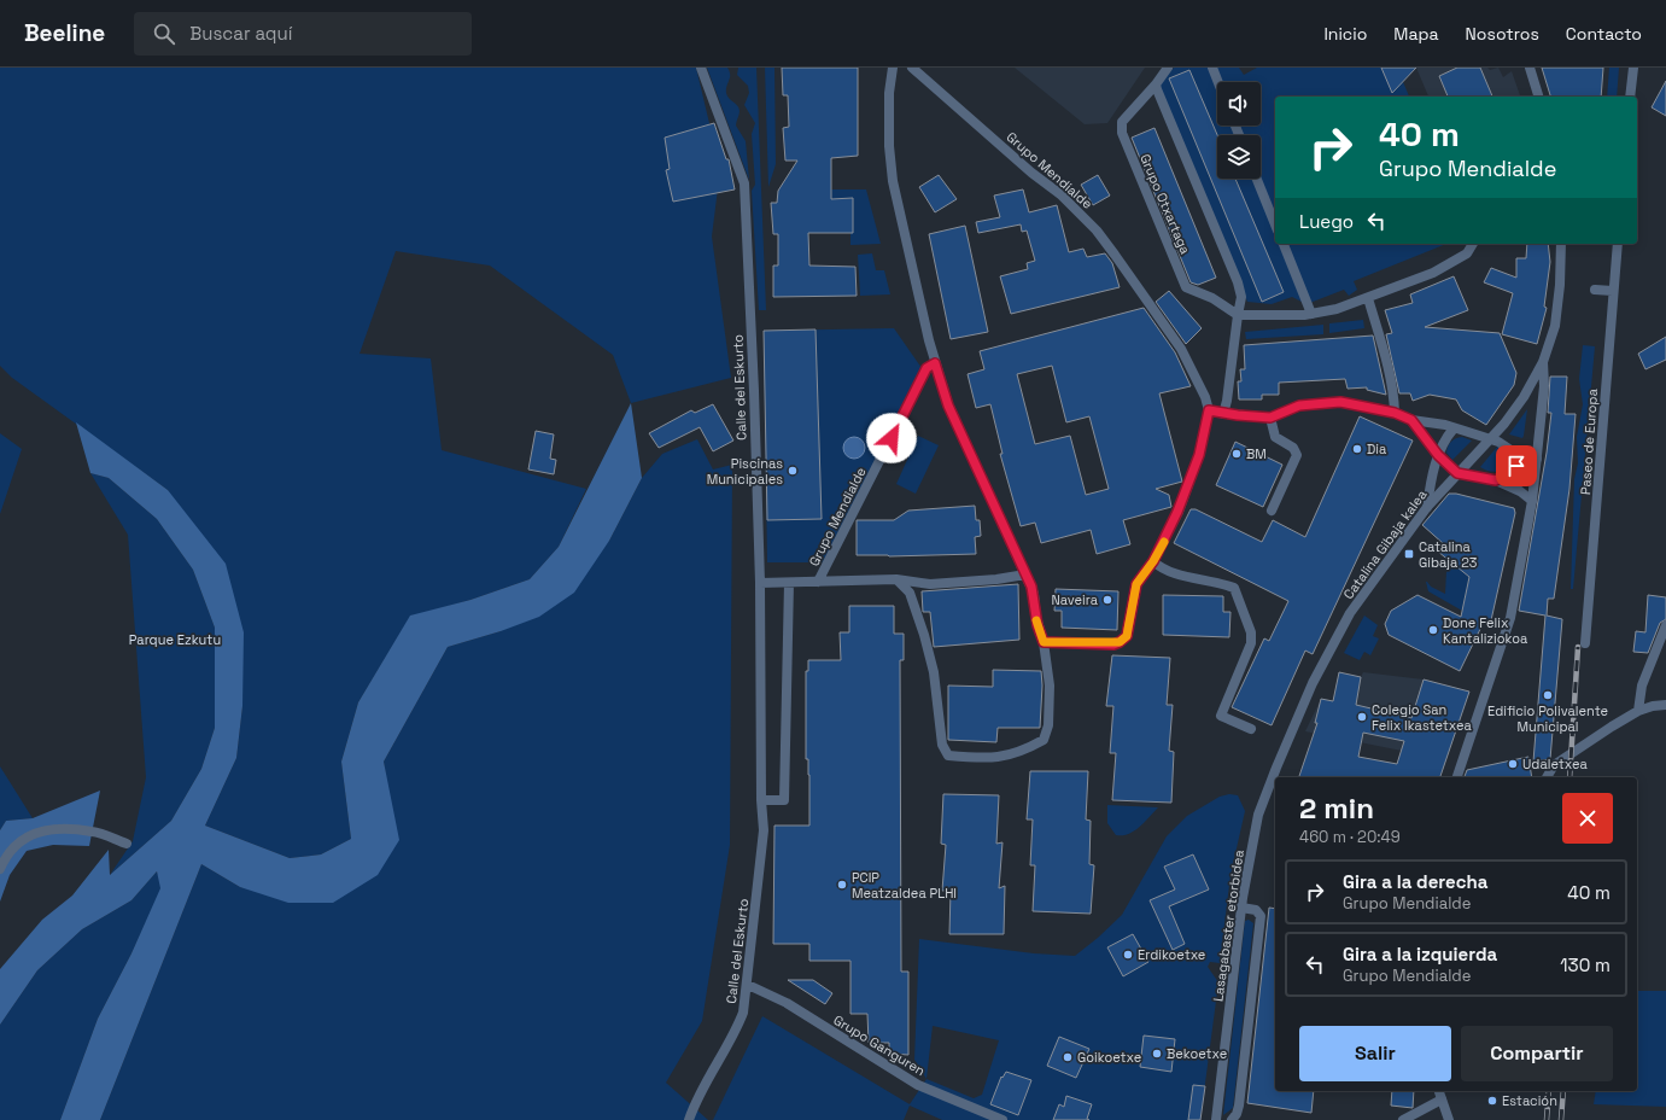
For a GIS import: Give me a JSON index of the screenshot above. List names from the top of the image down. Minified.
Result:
{"streets":{"street":["Grupo Mendialde","Grupo Otxartaga","Calle del Eskurto","Paseo de Europa","Catalina Gibaja kalea","Lasagabaster etorbidea","Grupo Ganguren"]},"crossings":[["Grupo Mendialde","Calle del Eskurto"],["Calle del Eskurto","Grupo Ganguren"],["Catalina Gibaja kalea","Lasagabaster etorbidea"]],"parks":["Parque Ezkutu"],"places":{"other":["Dia","BM","Piscinas Municipales","Naveira","Done Felix Kantaliziokoa","Edificio Polivalente Municipal","Colegio San Felix Ikastetxea","Udaletxea","PCIP Meatzaldea PLHI","Erdikoetxe","Bekoetxe","Goikoetxe","Estación"],"transit":["Catalina Gibaja 23"]},"page":{"header":"Beeline","search":"Buscar aquí","nav":["Inicio","Mapa","Nosotros","Contacto"],"turn":["40 m","Grupo Mendialde"],"then":"Luego","heading":["2 min","460 m · 20:49"],"list":[{"name":"Gira a la derecha","note":"Grupo Mendialde","value":"40 m"},{"name":"Gira a la izquierda","note":"Grupo Mendialde","value":"130 m"}],"buttons":["Salir","Compartir"]}}
